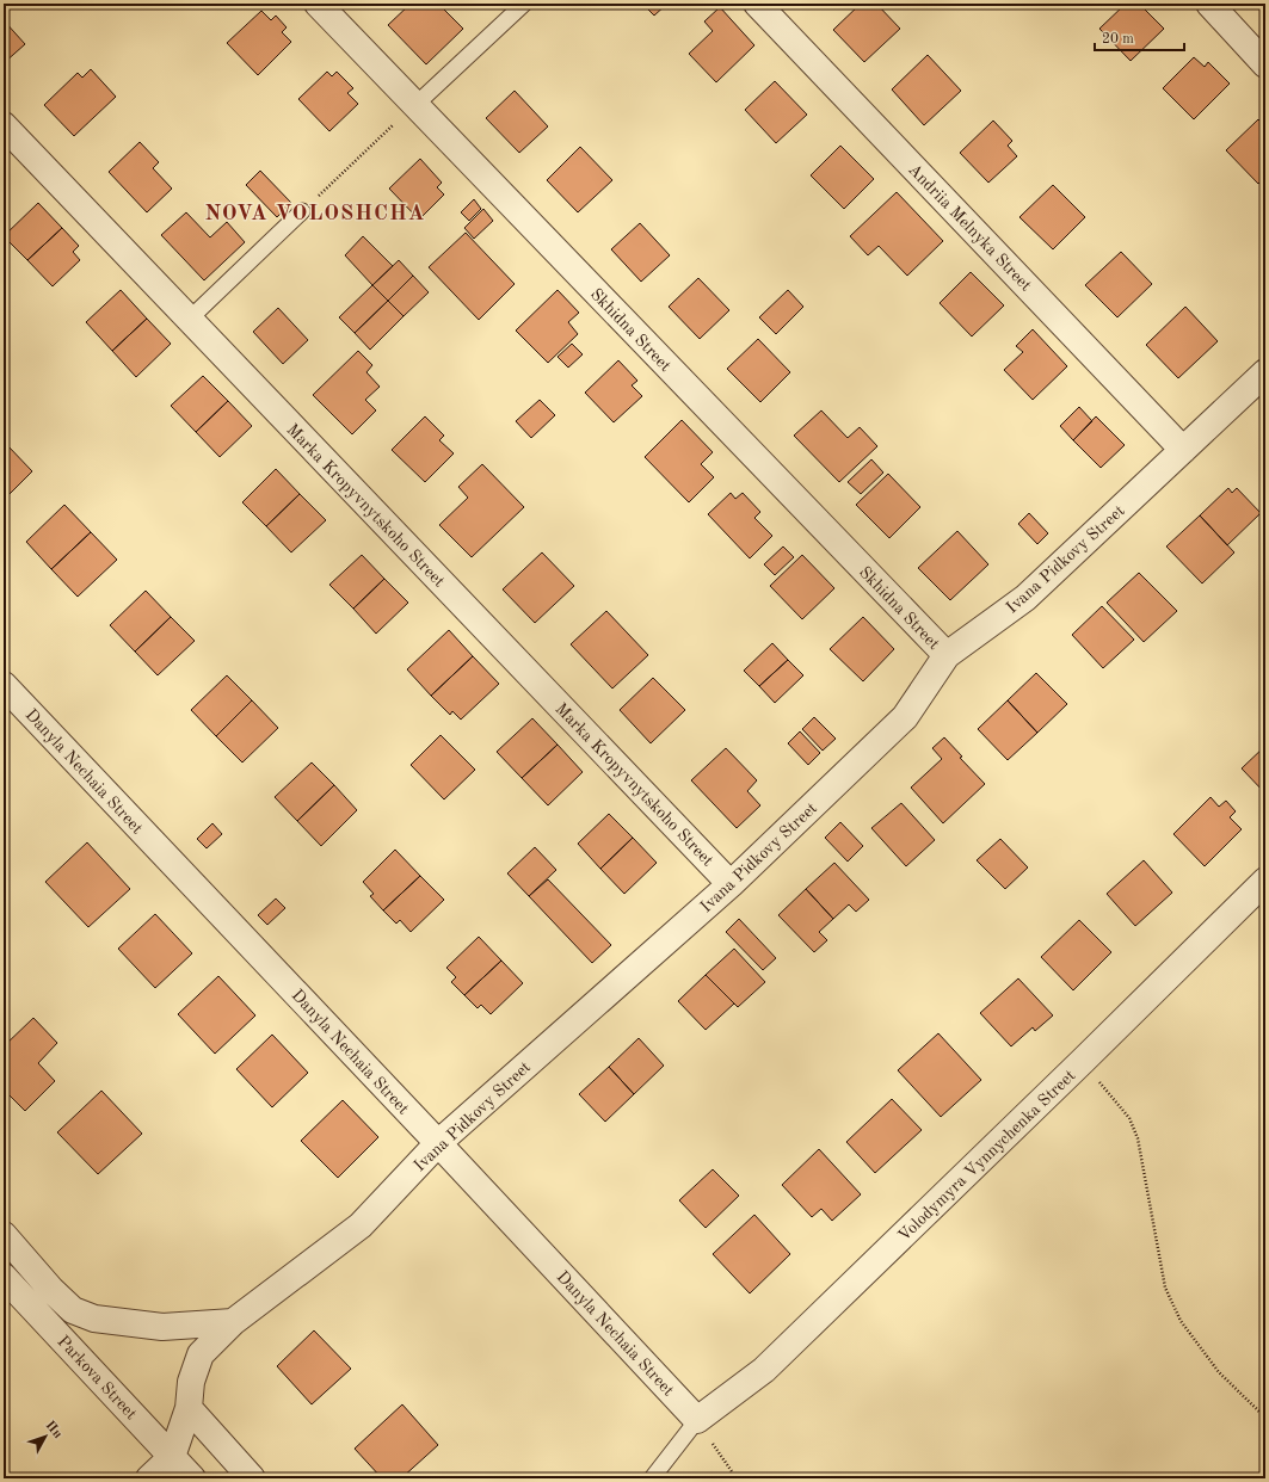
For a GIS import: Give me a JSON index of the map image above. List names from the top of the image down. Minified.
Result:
{"streets":{"street":["Andriia Melnyka Street","Skhidna Street","Marka Kropyvnytskoho Street","Ivana Pidkovy Street","Danyla Nechaia Street","Volodymyra Vynnychenka Street","Parkova Street"]},"crossings":[["Andriia Melnyka Street","Ivana Pidkovy Street"],["Skhidna Street","Ivana Pidkovy Street"],["Marka Kropyvnytskoho Street","Ivana Pidkovy Street"],["Ivana Pidkovy Street","Danyla Nechaia Street"],["Ivana Pidkovy Street","Parkova Street"],["Danyla Nechaia Street","Volodymyra Vynnychenka Street"]],"districts":["NOVA VOLOSHCHA"],"scale_bar":"20 m","north":"top right"}
